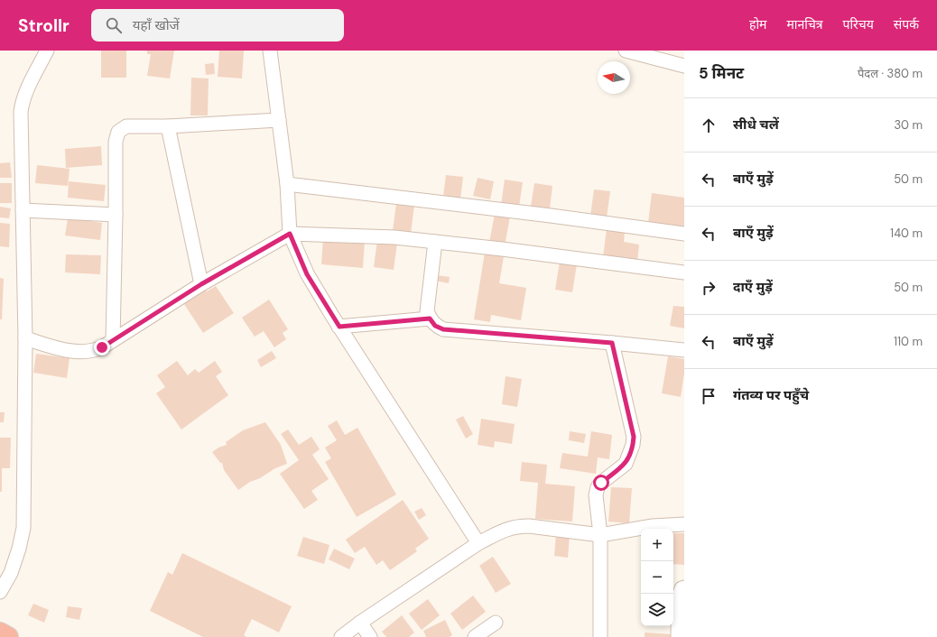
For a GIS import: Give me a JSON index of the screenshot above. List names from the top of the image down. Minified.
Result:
{"north":"left","page":{"header":"Strollr","search":"यहाँ खोजें","nav":["होम","मानचित्र","परिचय","संपर्क"],"heading":["5 मिनट","पैदल · 380 m"],"list":[["सीधे चलें","30 m"],["बाएँ मुड़ें","50 m"],["बाएँ मुड़ें","140 m"],["दाएँ मुड़ें","50 m"],["बाएँ मुड़ें","110 m"],"गंतव्य पर पहुँचे"],"map_buttons":["+","−"]}}
